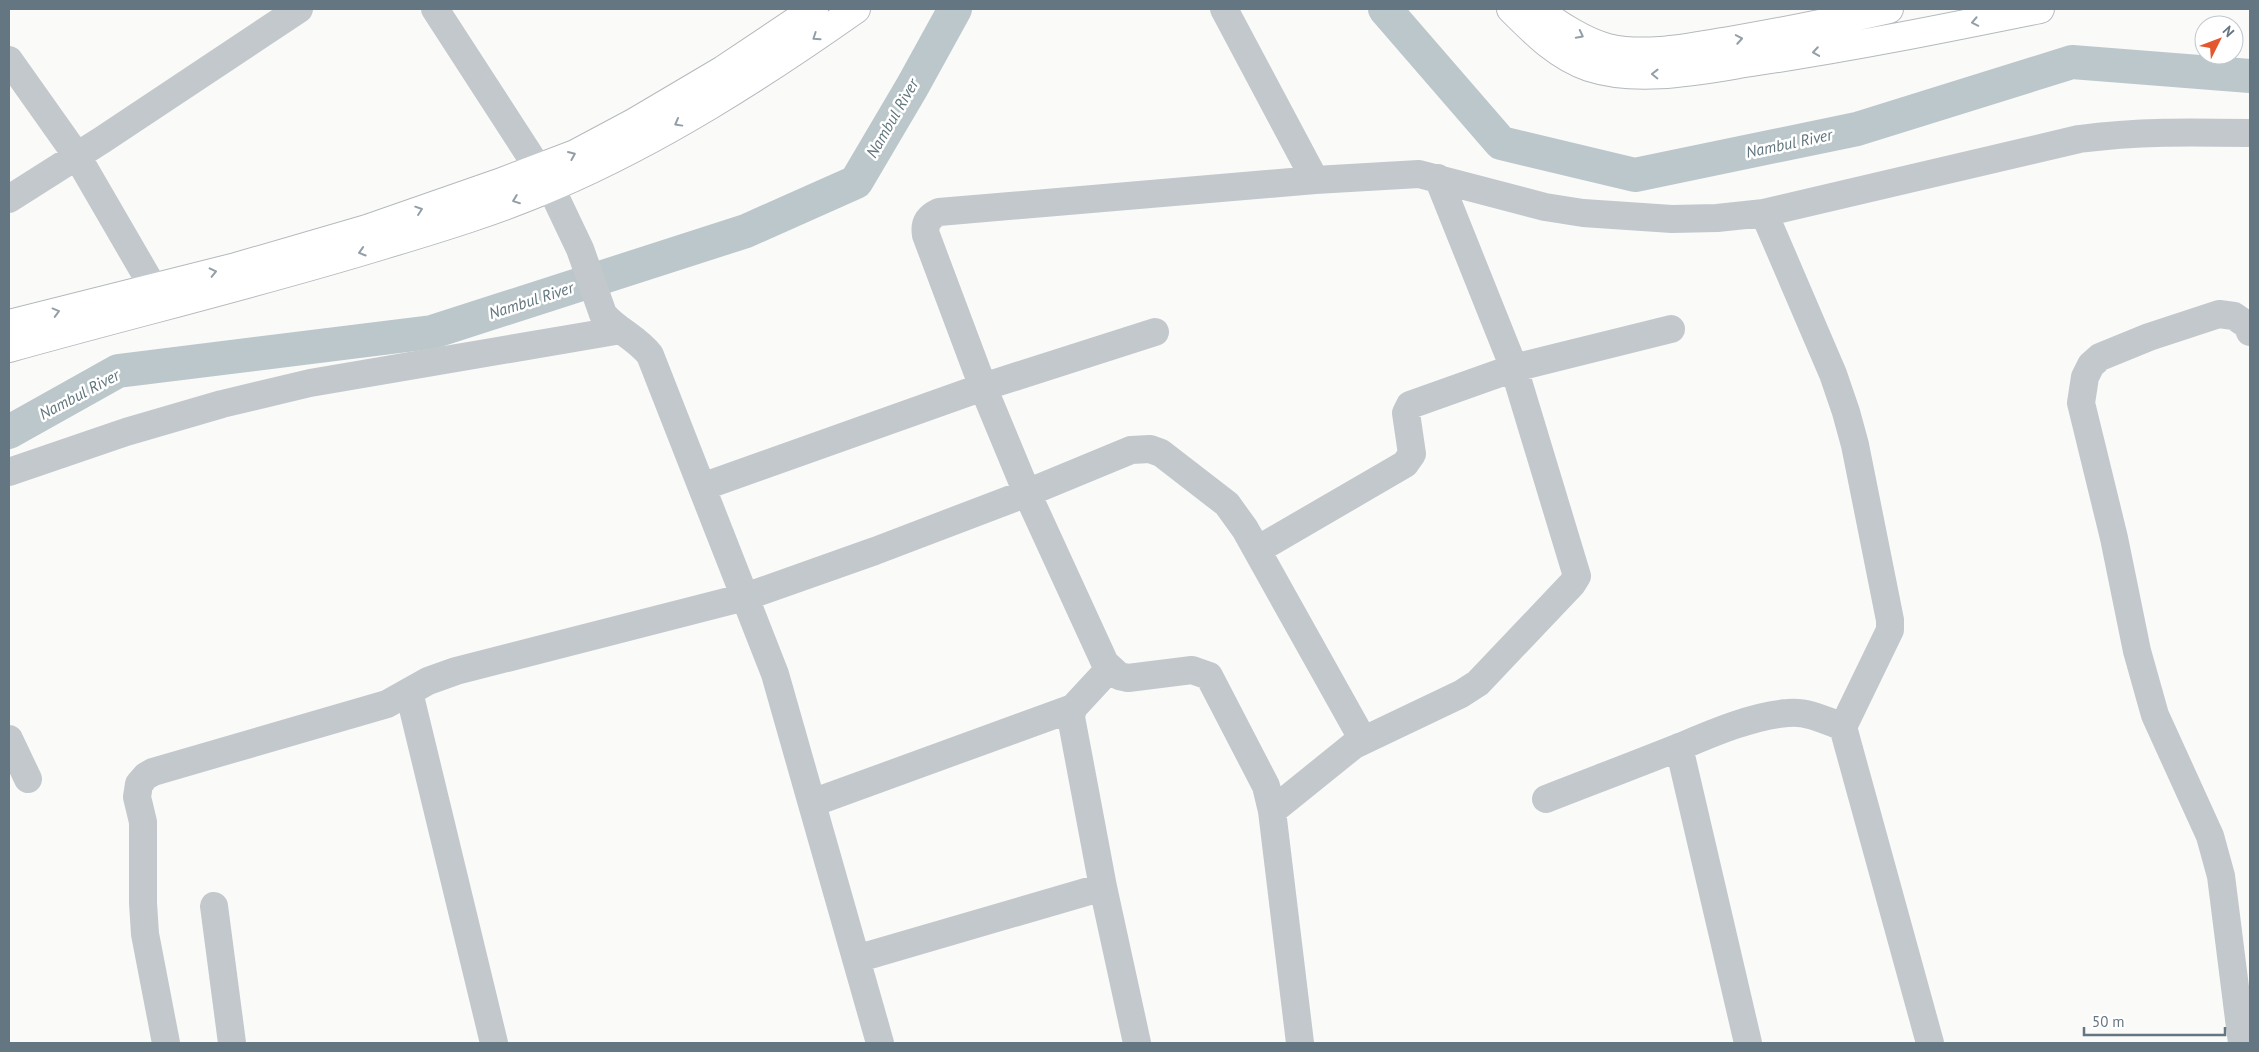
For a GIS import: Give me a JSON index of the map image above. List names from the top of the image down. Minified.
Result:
{"water":["Nambul River"],"scale_bar":"50 m","north":"top right"}
